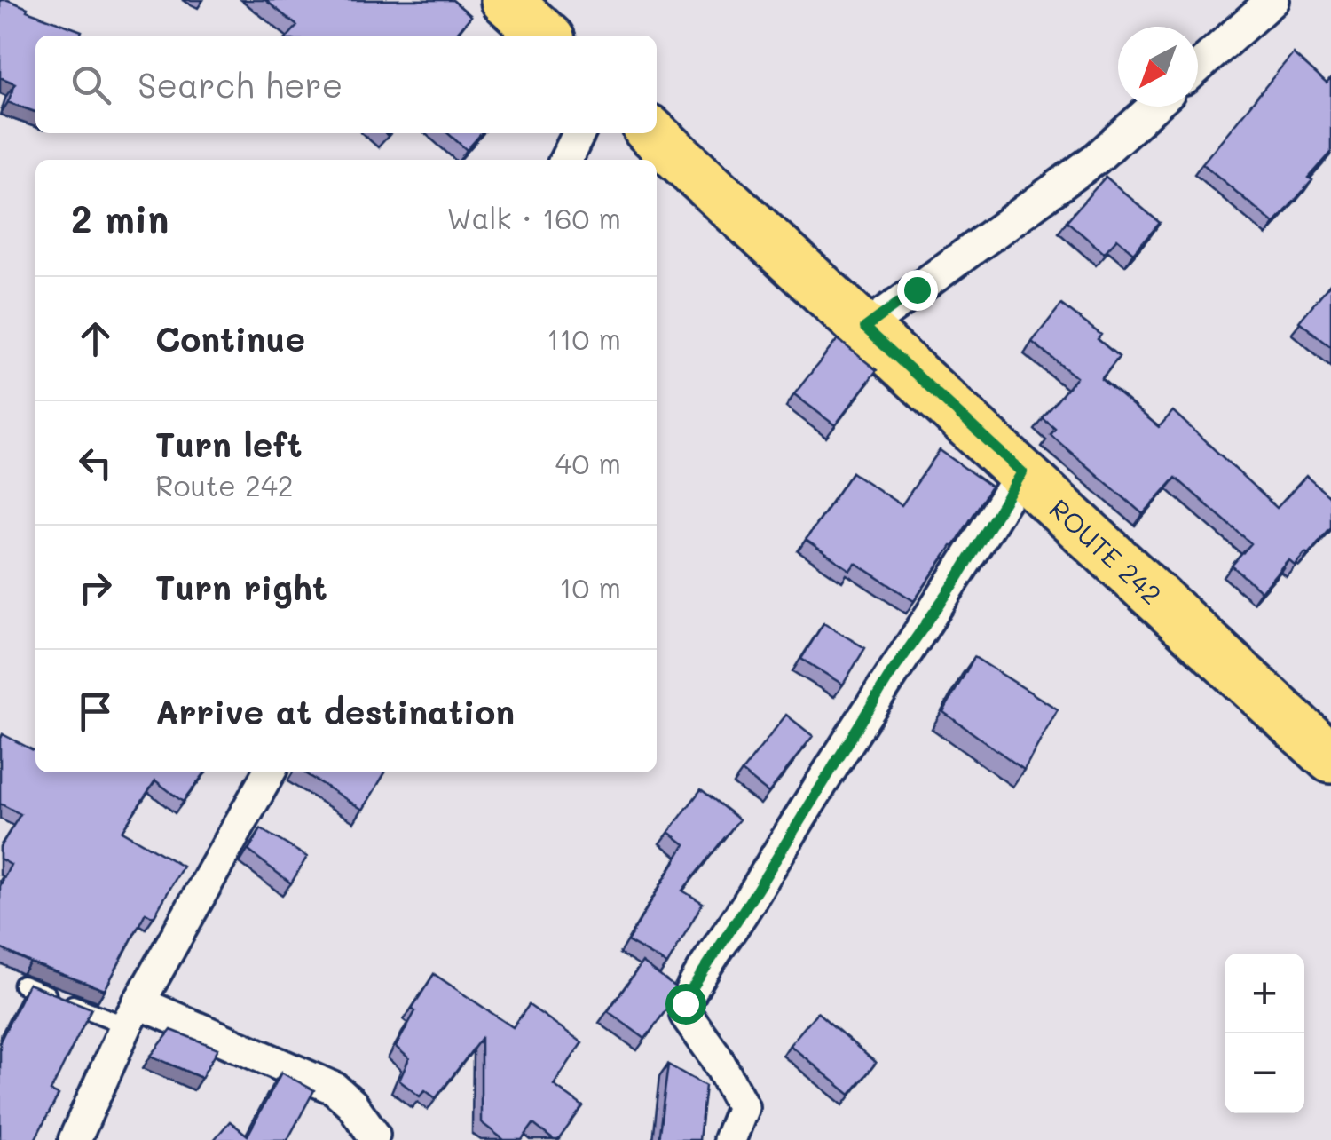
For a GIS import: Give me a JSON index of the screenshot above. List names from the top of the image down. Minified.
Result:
{"streets":{"main road":["ROUTE 242"]},"north":"bottom left","page":{"search":"Search here","heading":["2 min","Walk · 160 m"],"list":[["Continue","110 m"],["Turn left","Route 242","40 m"],["Turn right","10 m"],"Arrive at destination"],"map_buttons":["+","−"]}}
